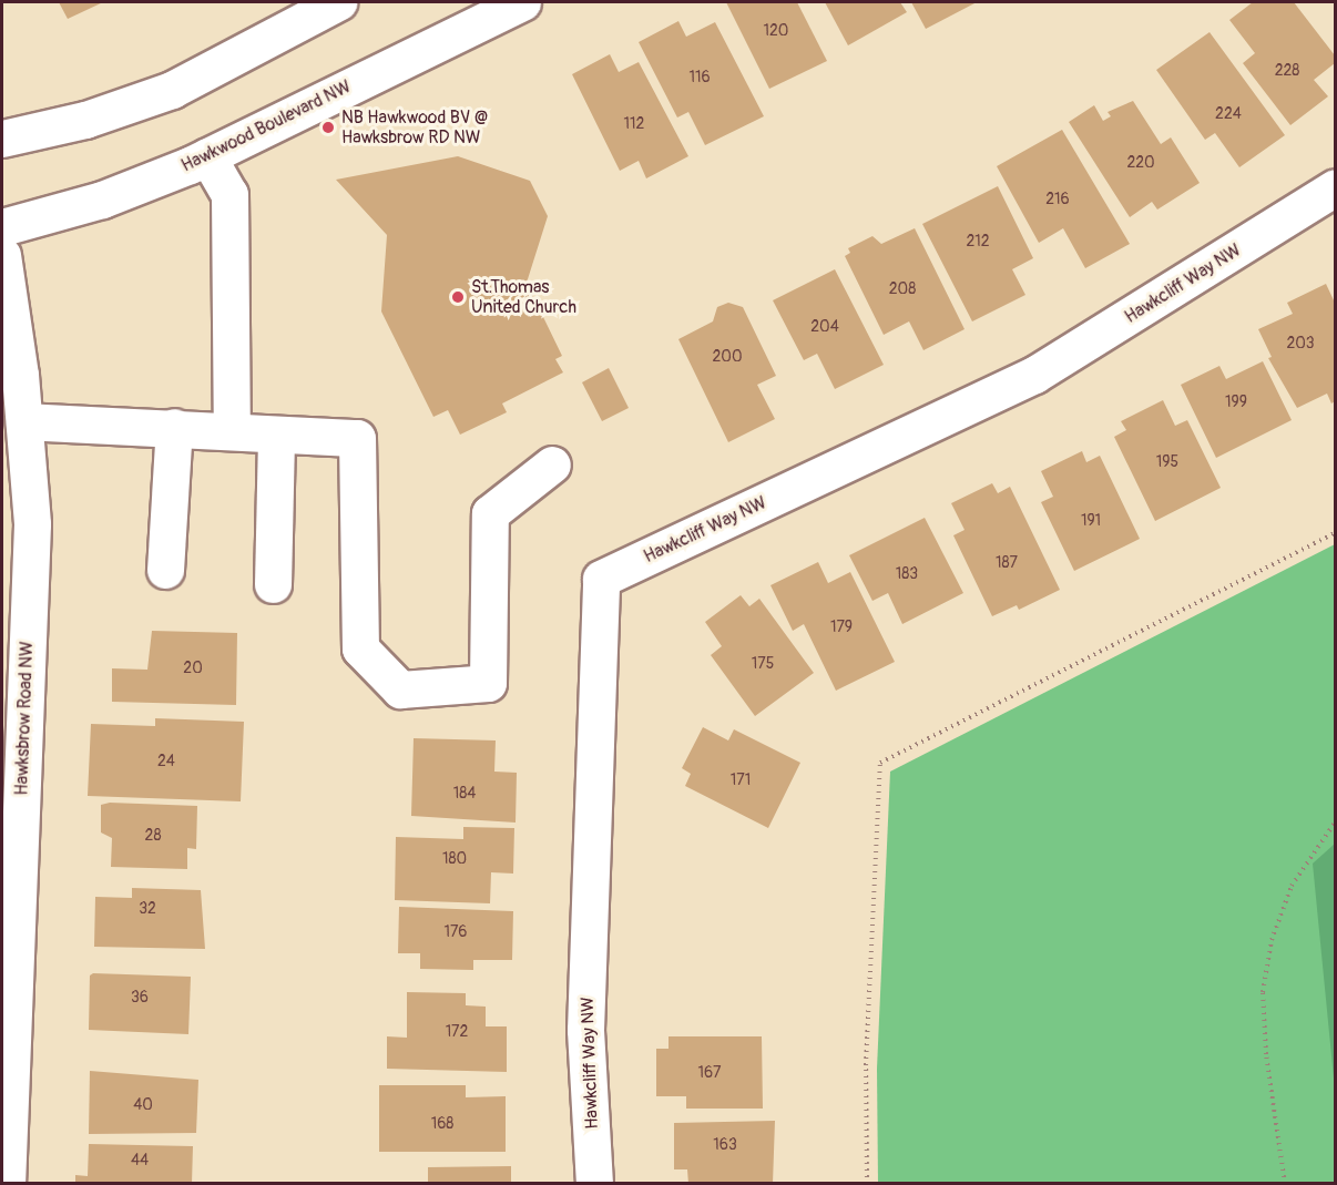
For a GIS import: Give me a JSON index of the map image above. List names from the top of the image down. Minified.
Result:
{"streets":{"street":["Hawkwood Boulevard NW","Hawkcliff Way NW","Hawksbrow Road NW"]},"places":["NB Hawkwood BV @ Hawksbrow RD NW","St.Thomas United Church"],"house_numbers":["120","228","116","224","112","220","216","212","208","204","203","200","199","195","191","187","183","179","175","20","24","171","184","28","180","32","176","36","172","167","40","168","163","44"]}
